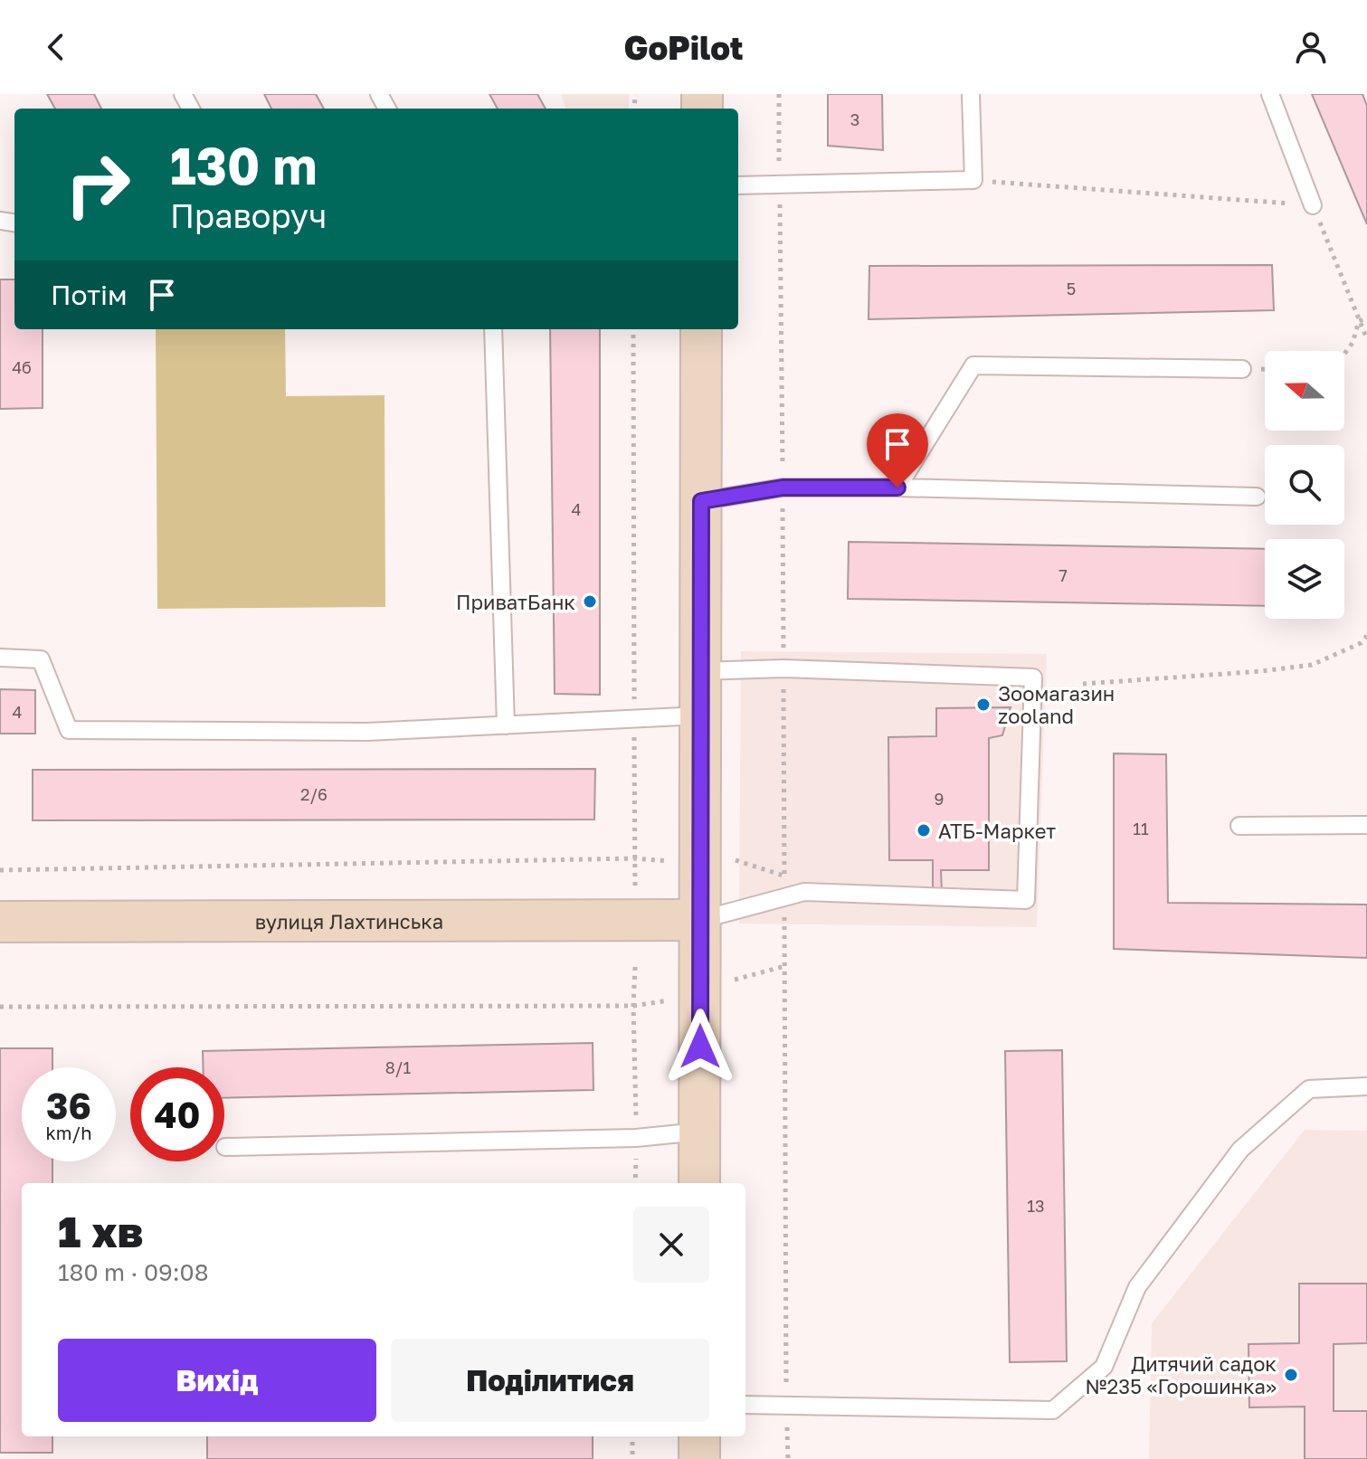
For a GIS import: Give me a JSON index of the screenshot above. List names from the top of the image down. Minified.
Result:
{"streets":{"street":["вулиця Лахтинська"]},"places":["ПриватБанк","Зоомагазин zooland","АТБ-Маркет","Дитячий садок №235 «Горошинка»"],"house_numbers":["3","5","4б","4","7","4","2/6","9","11","8/1","13"],"north":"left","page":{"header":"GoPilot","turn":["130 m","Праворуч"],"then":"Потім","speed":"36 km/h","limit":"40","heading":["1 хв","180 m · 09:08"],"buttons":["Вихід","Поділитися"]}}
